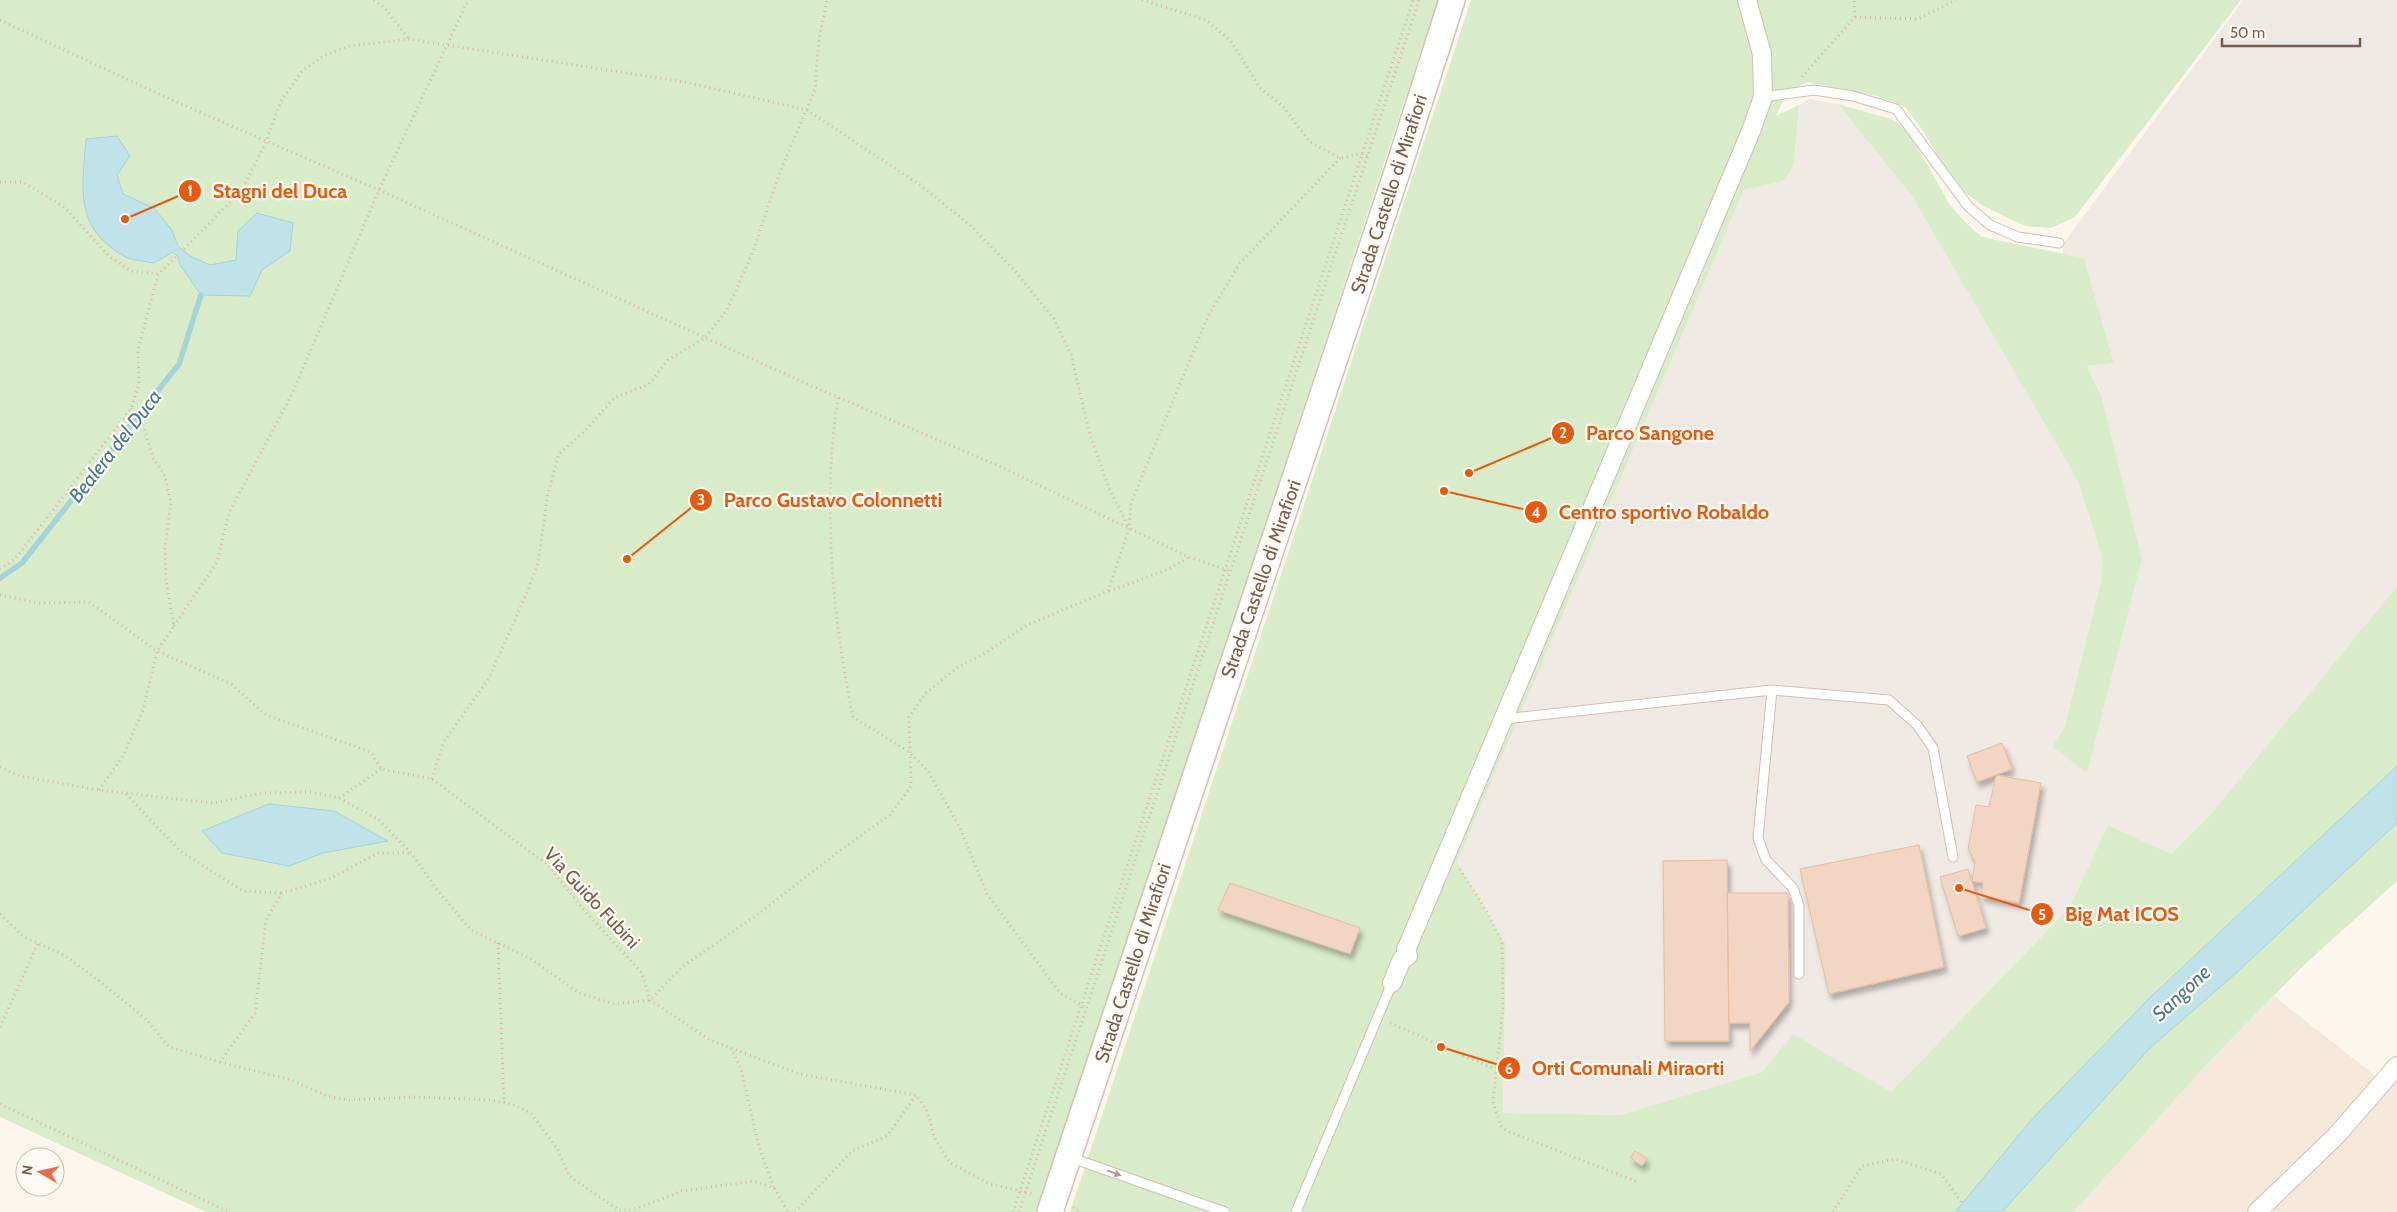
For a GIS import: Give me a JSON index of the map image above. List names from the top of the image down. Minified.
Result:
{"streets":{"street":["Strada Castello di Mirafiori"],"path":["Via Guido Fubini"]},"water":["Bealera del Duca","Sangone"],"places":["Stagni del Duca","Parco Sangone","Centro sportivo Robaldo","Parco Gustavo Colonnetti","Big Mat ICOS","Orti Comunali Miraorti"],"scale_bar":"50 m","north":"left"}
